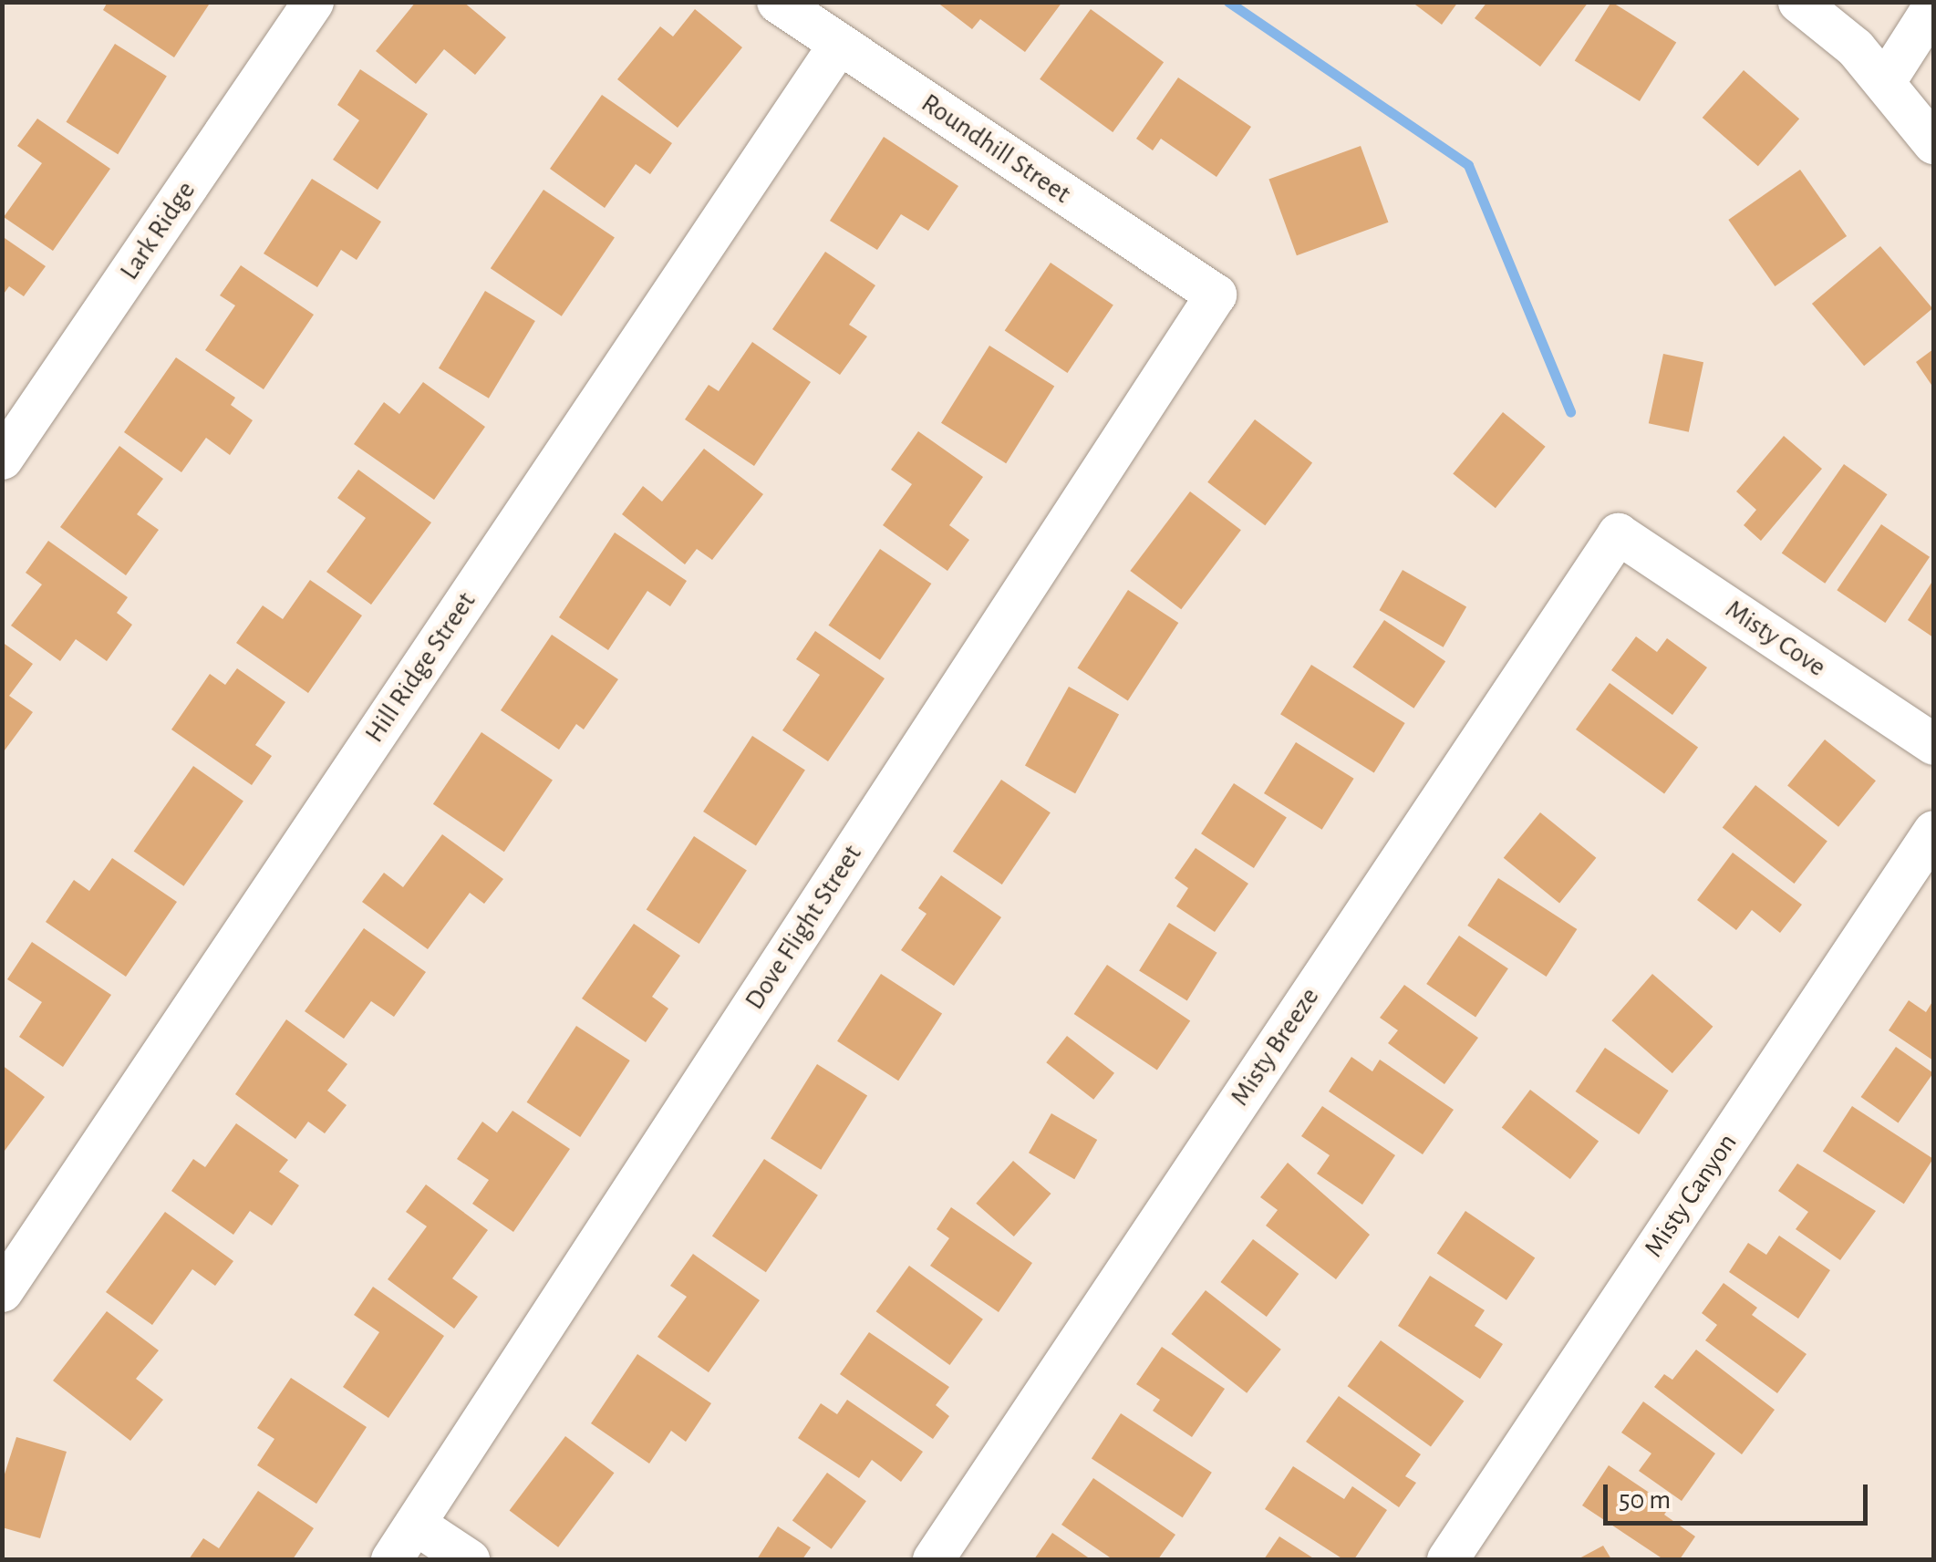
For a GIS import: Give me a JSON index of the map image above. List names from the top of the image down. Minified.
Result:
{"streets":{"street":["Roundhill Street","Lark Ridge","Misty Cove","Hill Ridge Street","Dove Flight Street","Misty Breeze","Misty Canyon"]},"crossings":[["Roundhill Street","Hill Ridge Street"],["Roundhill Street","Dove Flight Street"],["Misty Cove","Misty Breeze"]],"scale_bar":"50 m"}
